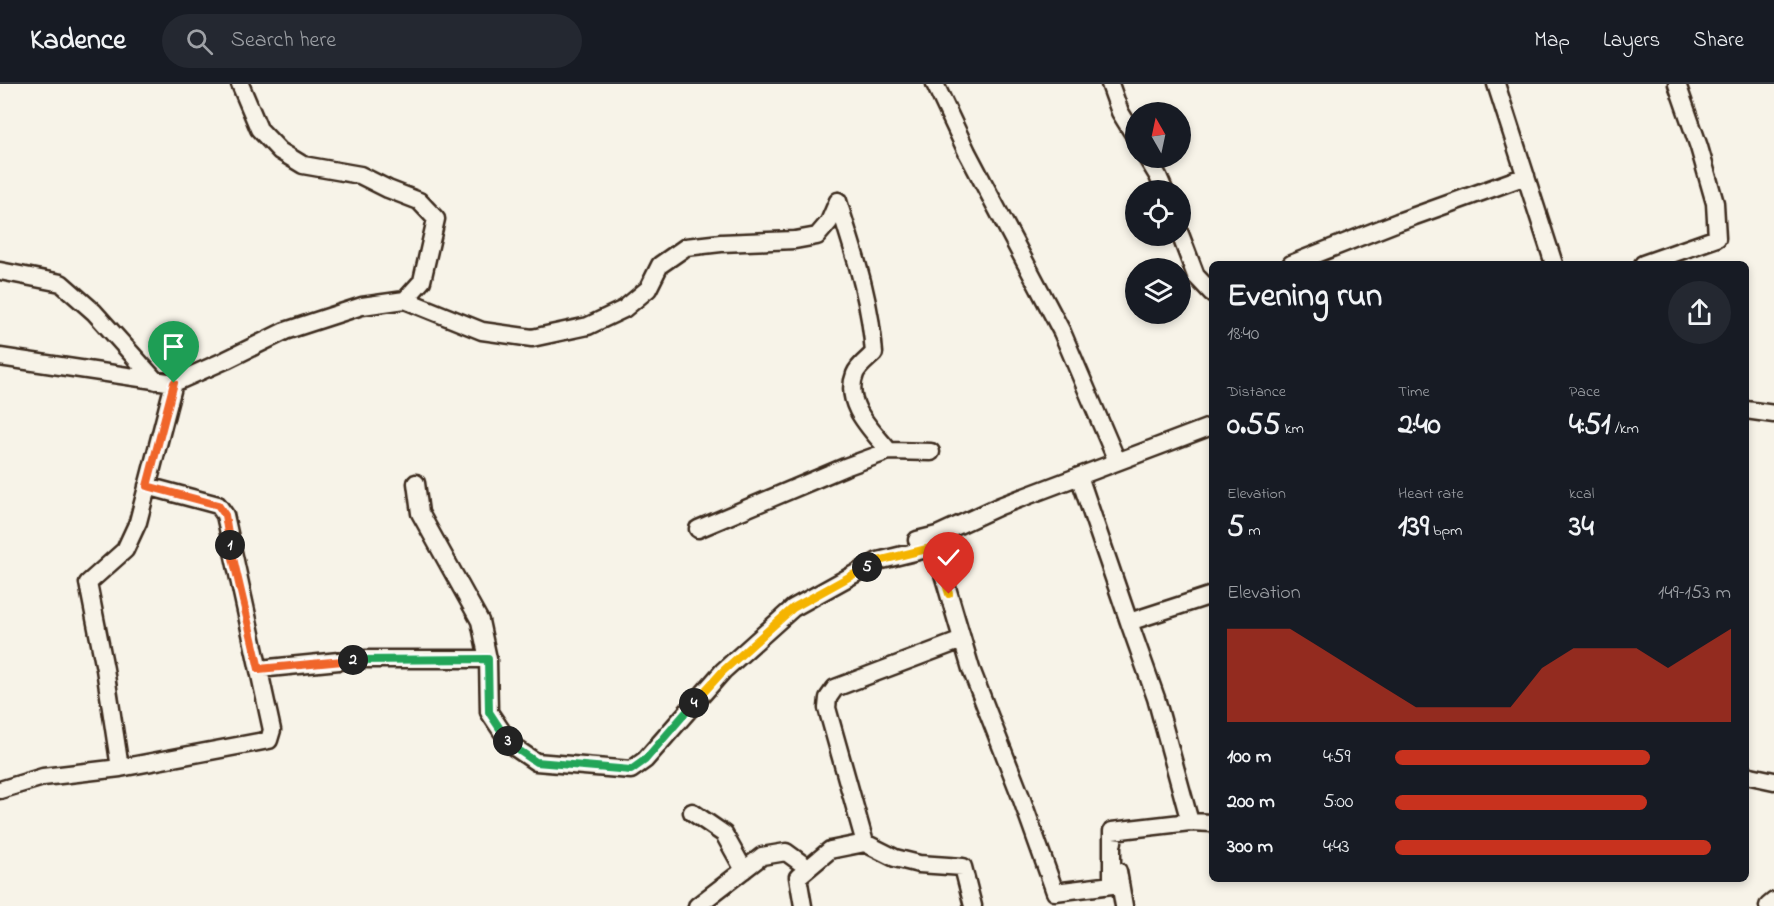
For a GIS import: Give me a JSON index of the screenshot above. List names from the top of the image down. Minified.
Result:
{"north":"top","page":{"header":"Kadence","search":"Search here","nav":["Map","Layers","Share"],"heading":["Evening run","18:40"],"stats":[["Distance","0.55 km"],["Time","2:40"],["Pace","4:51 /km"],["Elevation","5 m"],["Heart rate","139 bpm"],["kcal","34"]],"pins":["1","5","2","4","3"],"chart":["Elevation","149–153 m"],"list":[{"name":"100 m","note":"4:59"},{"name":"200 m","note":"5:00"},{"name":"300 m","note":"4:43"}]}}
